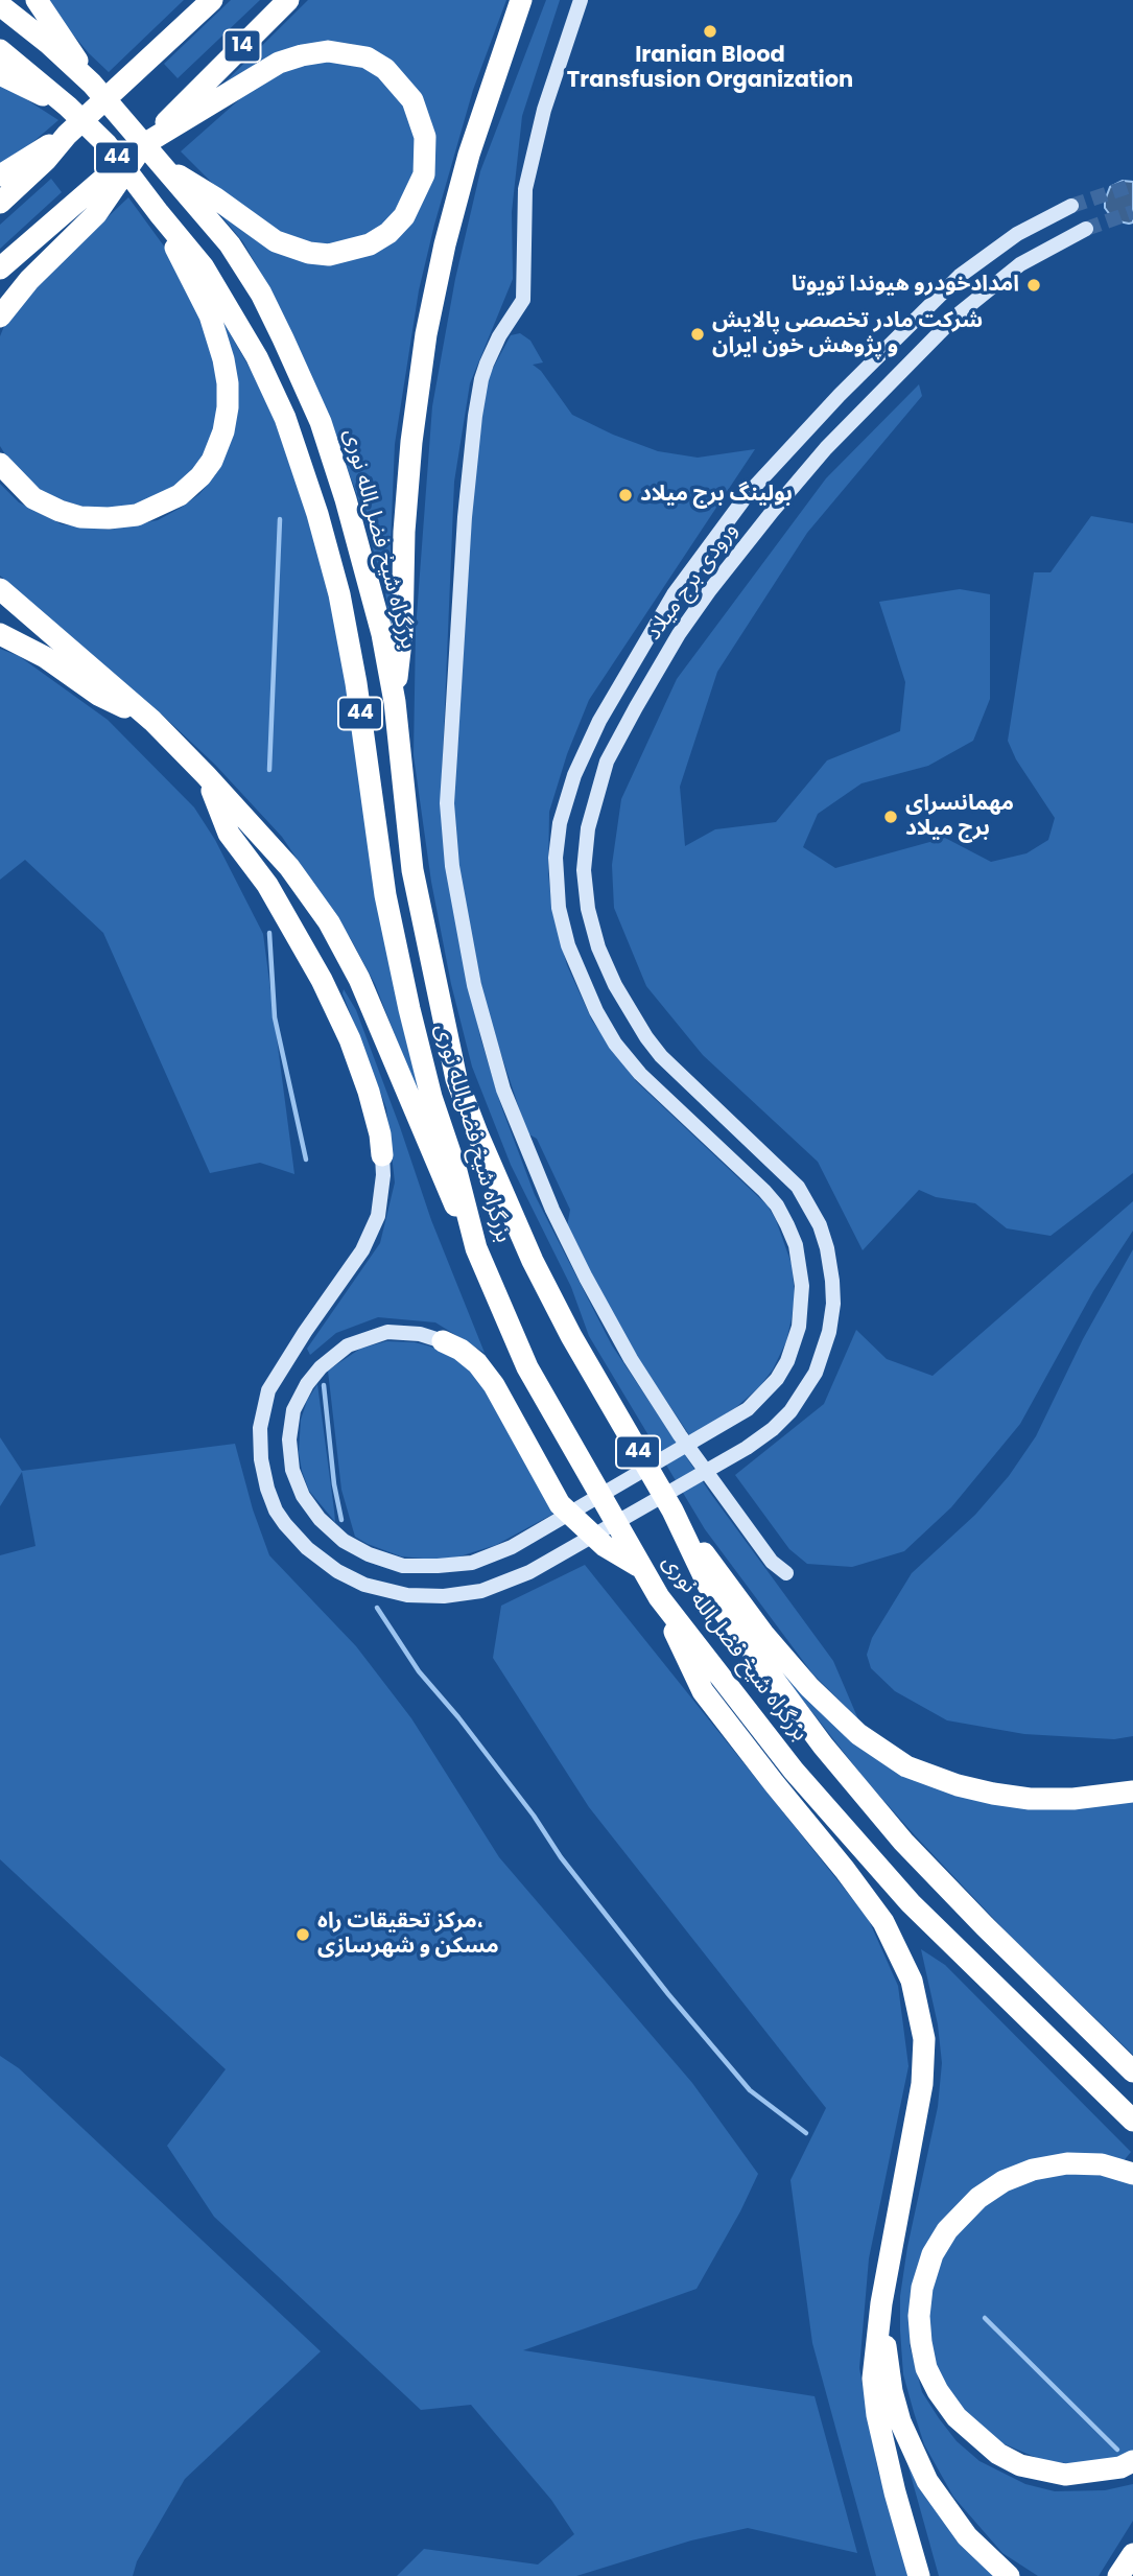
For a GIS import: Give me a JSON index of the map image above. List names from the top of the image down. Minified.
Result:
{"streets":{"highway":["14","44","بزرگراه شیخ فضل‌الله نوری"],"street":["ورودی برج میلاد"]},"places":["Iranian Blood Transfusion Organization","امدادخودرو هیوندا تویوتا","شرکت مادر تخصصی پالایش و پژوهش خون ایران","بولینگ برج ميلاد","مهمانسرای برج میلاد","مرکز تحقیقات راه، مسکن و شهرسازی"]}
